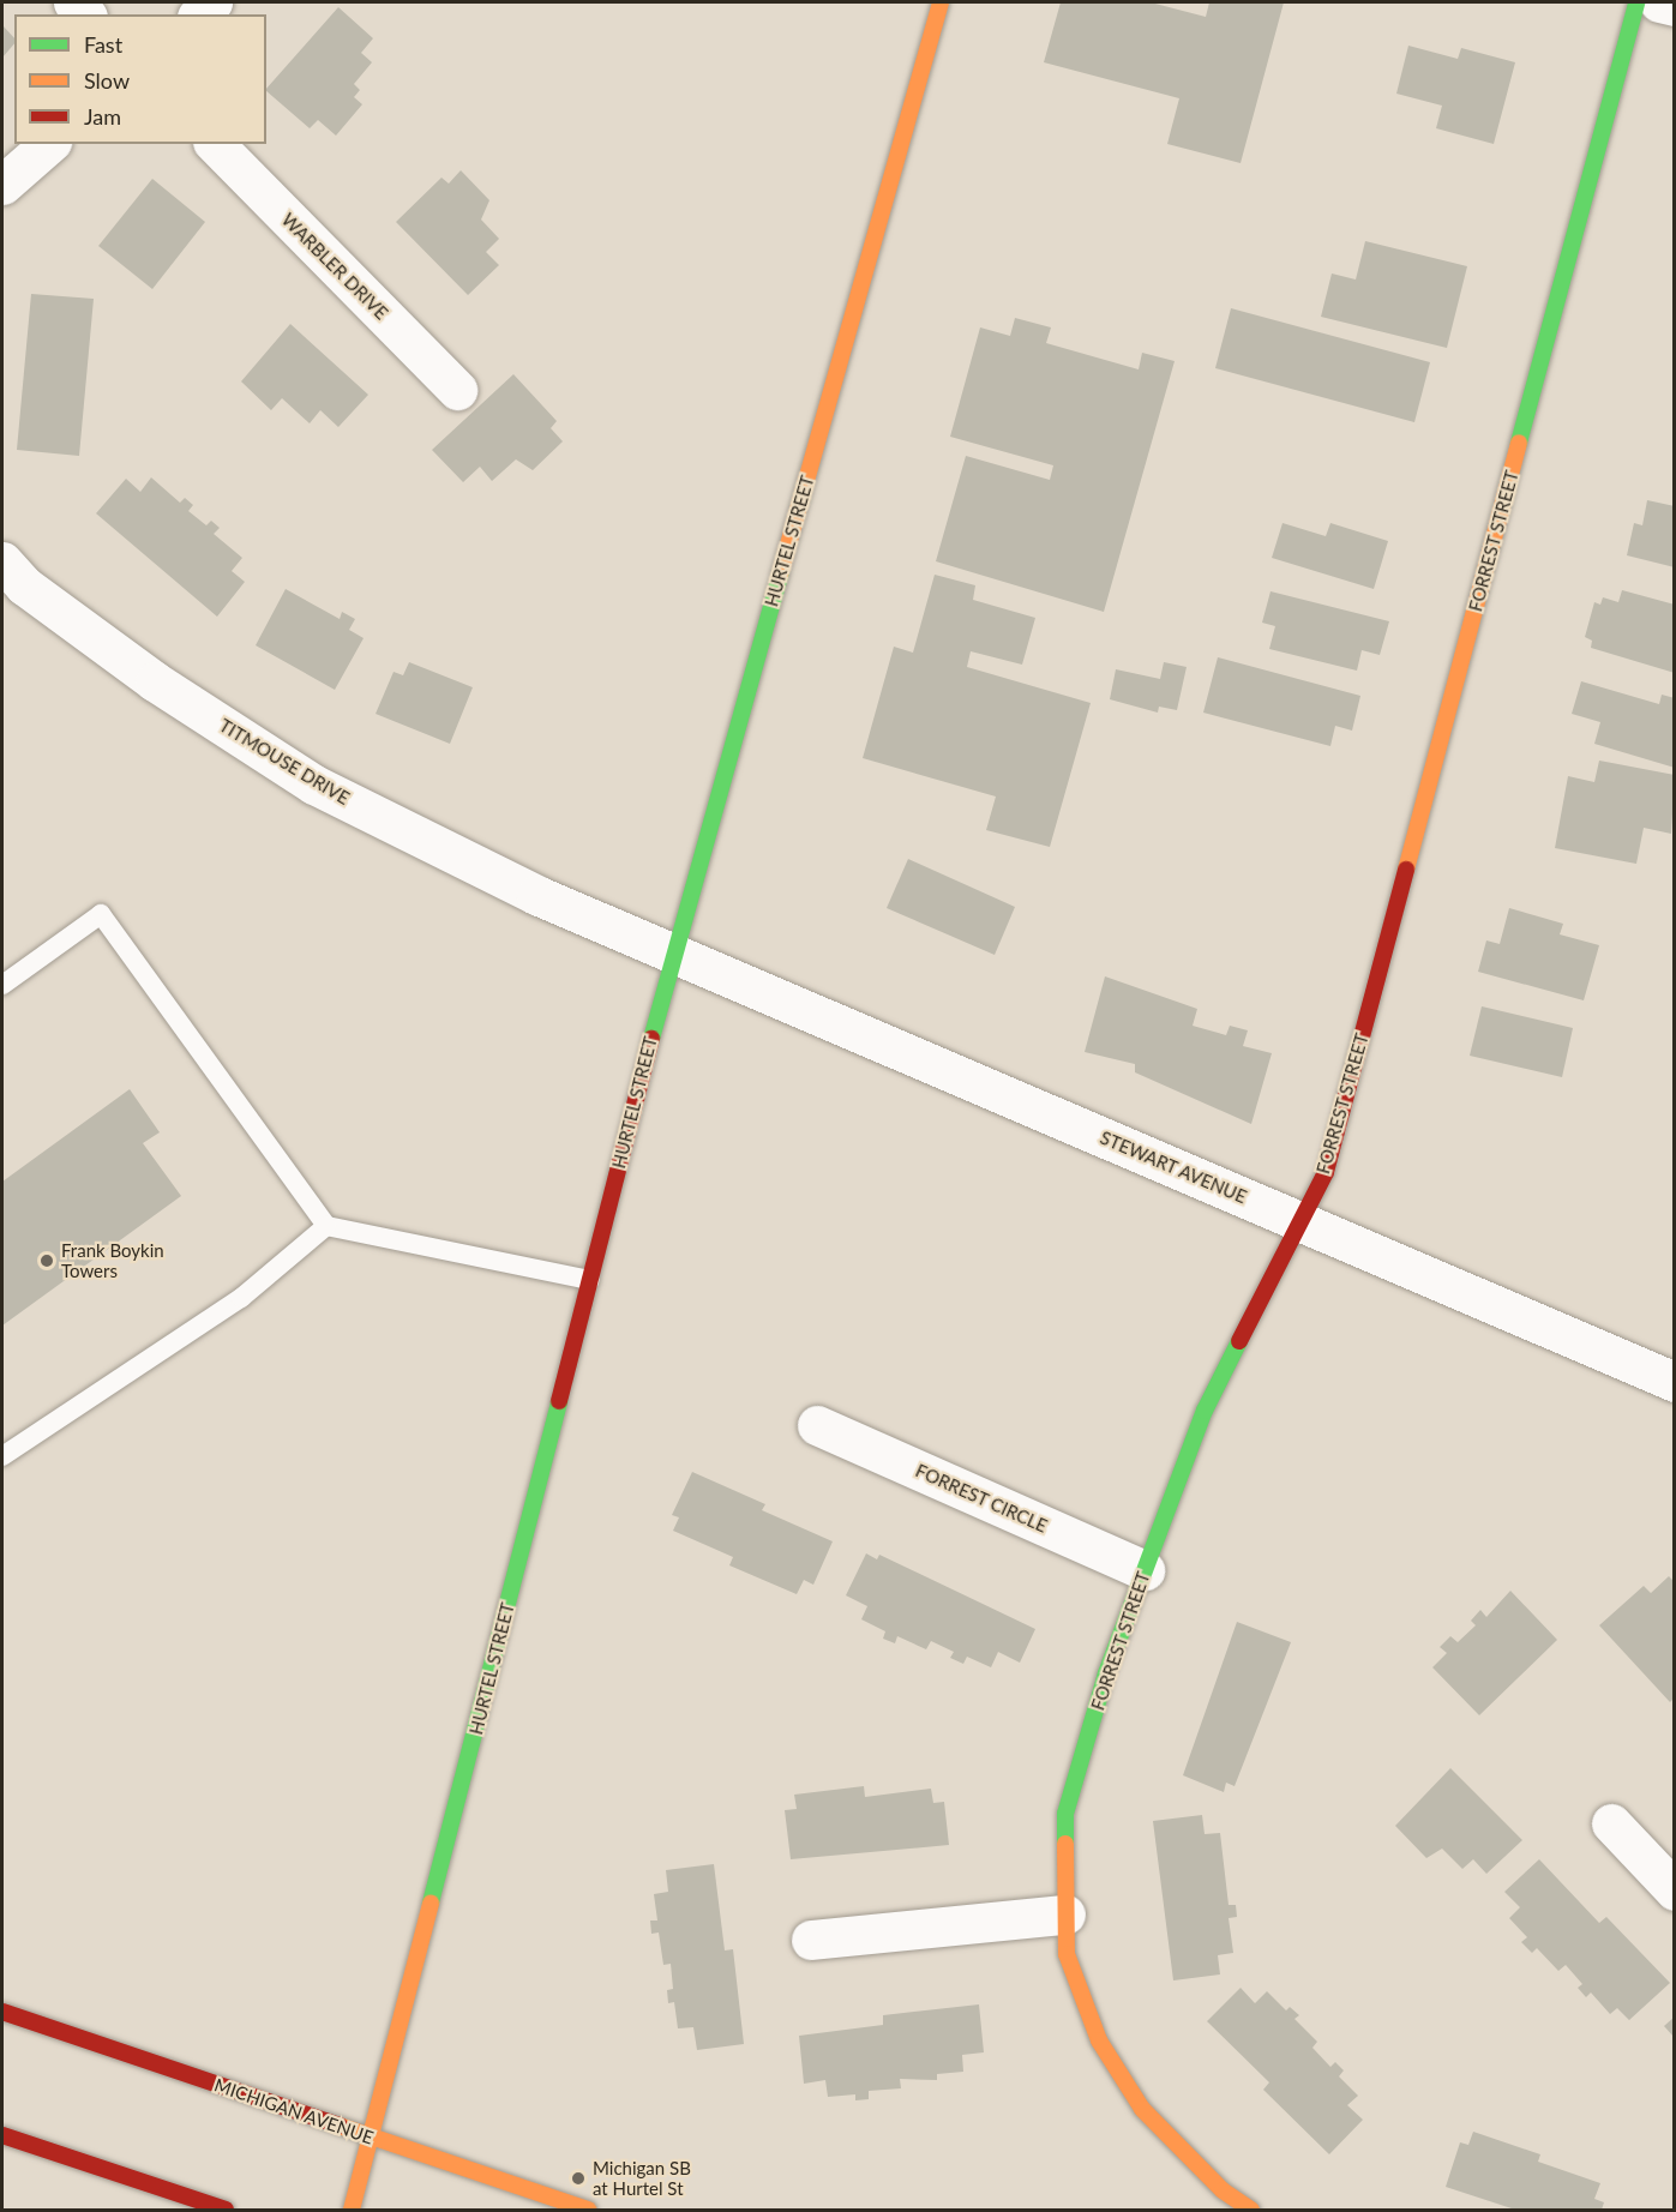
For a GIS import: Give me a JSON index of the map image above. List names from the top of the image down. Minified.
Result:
{"streets":{"street":["WARBLER DRIVE","HURTEL STREET","FORREST STREET","TITMOUSE DRIVE","STEWART AVENUE","FORREST CIRCLE","MICHIGAN AVENUE"]},"crossings":[["HURTEL STREET","TITMOUSE DRIVE"],["HURTEL STREET","STEWART AVENUE"],["HURTEL STREET","MICHIGAN AVENUE"],["FORREST STREET","STEWART AVENUE"],["FORREST STREET","FORREST CIRCLE"],["TITMOUSE DRIVE","STEWART AVENUE"]],"places":["Frank Boykin Towers","Michigan SB at Hurtel St"],"legend":["Fast","Slow","Jam"]}
